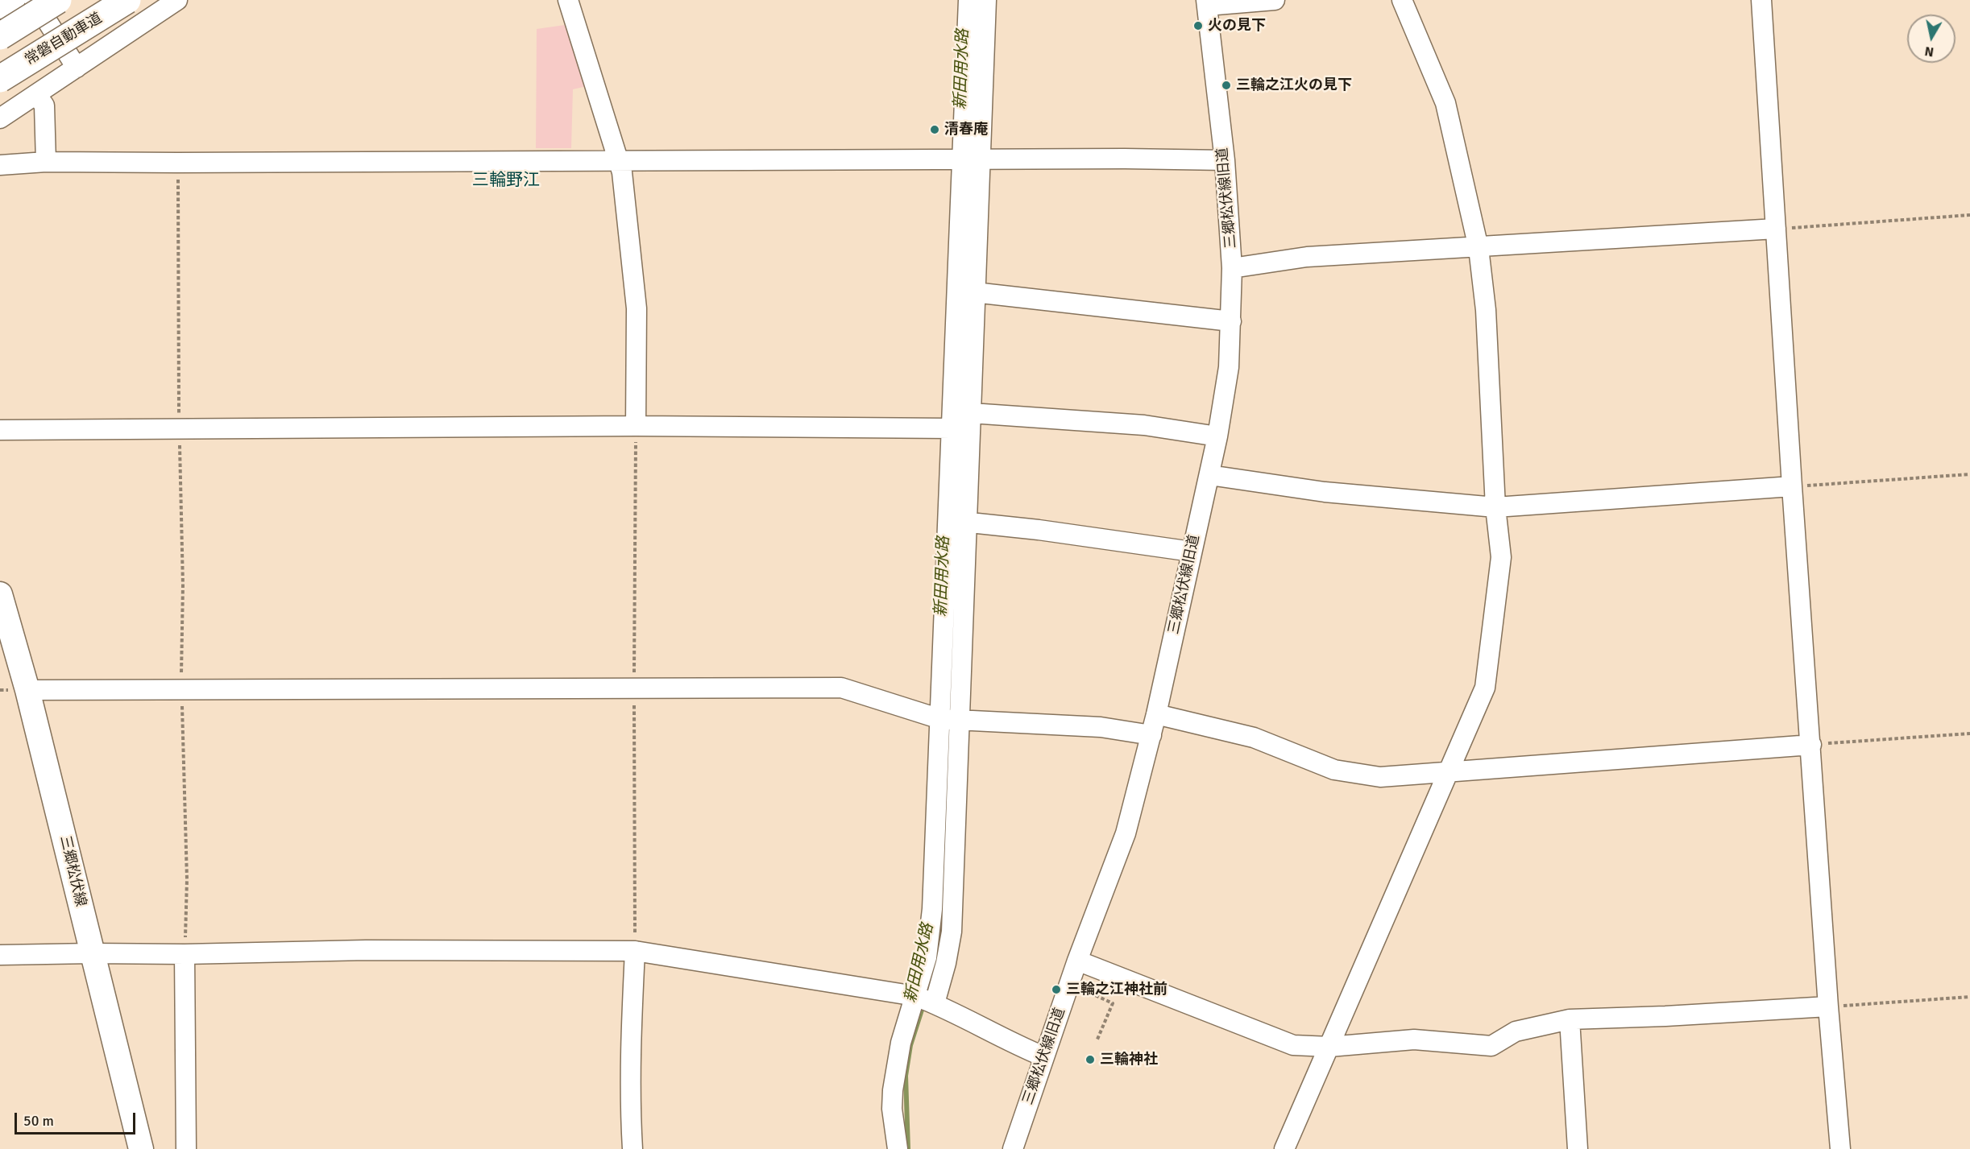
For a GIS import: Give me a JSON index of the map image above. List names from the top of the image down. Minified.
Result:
{"streets":{"highway":["常磐自動車道"],"main road":["三郷松伏線"],"street":["三郷松伏線旧道"]},"districts":["三輪野江"],"water":["新田用水路"],"places":["火の見下","三輪之江火の見下","清春庵","三輪之江神社前","三輪神社"],"scale_bar":"50 m","north":"bottom"}
